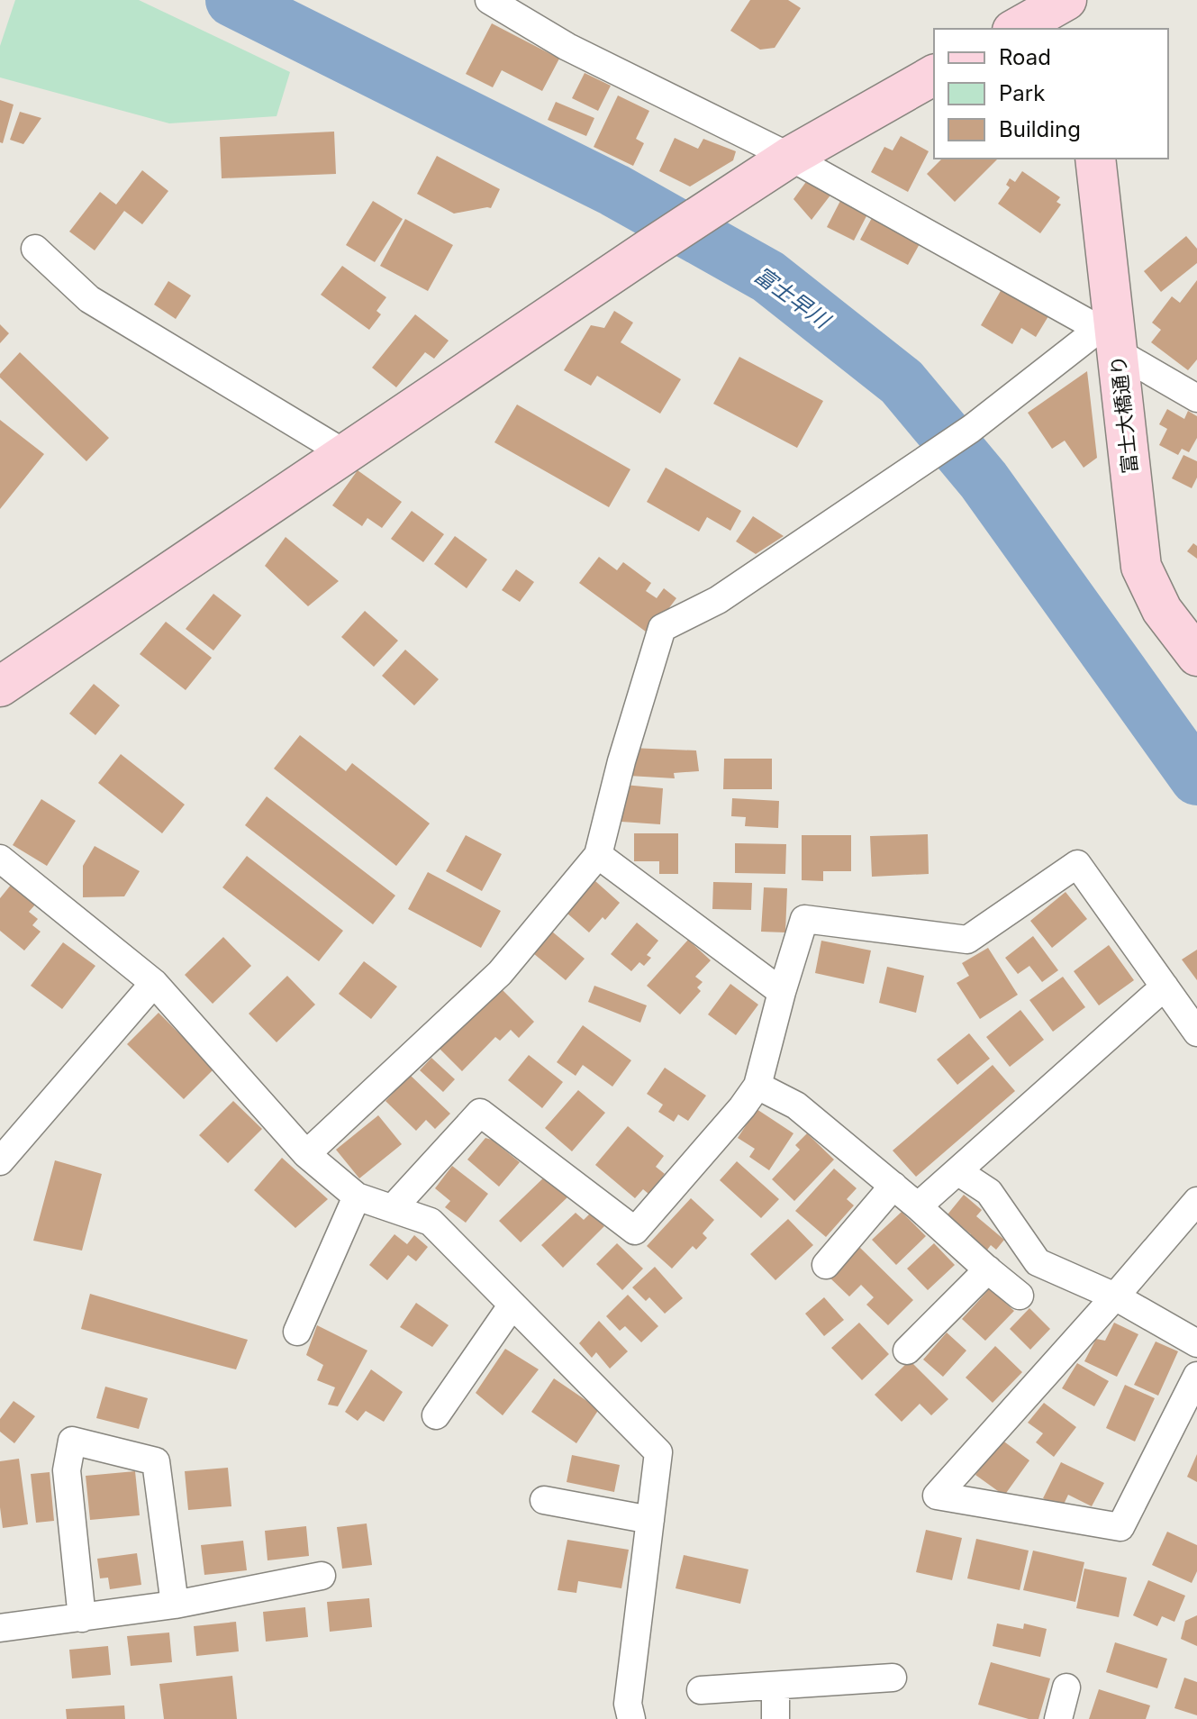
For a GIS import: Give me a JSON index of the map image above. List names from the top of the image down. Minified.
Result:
{"streets":{"street":["富士大橋通り"]},"water":["富士早川"],"legend":["Road","Park","Building"]}
